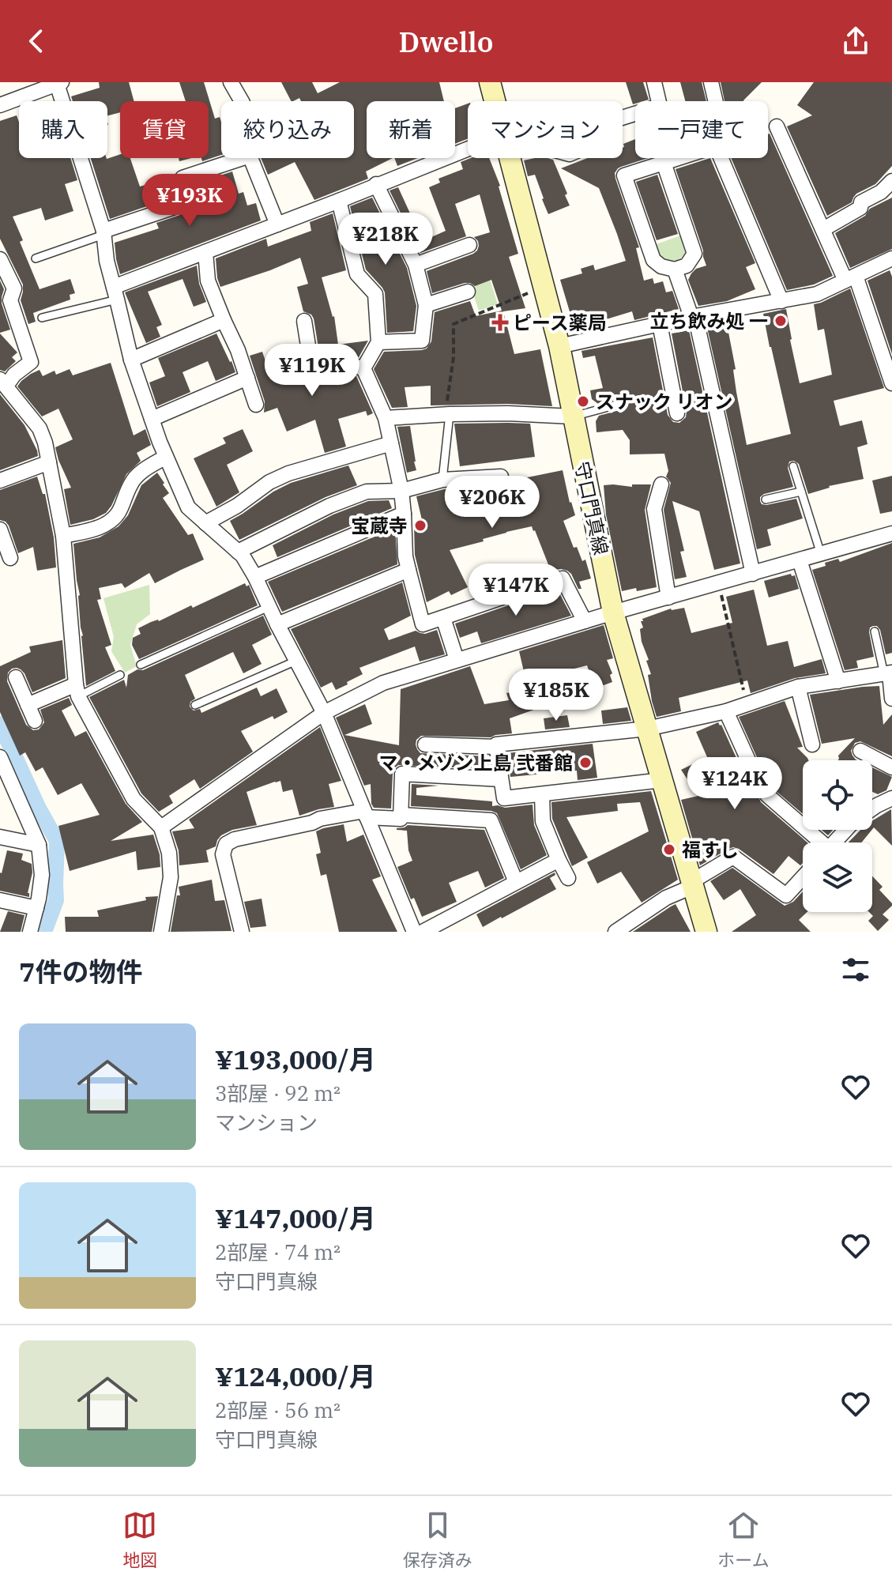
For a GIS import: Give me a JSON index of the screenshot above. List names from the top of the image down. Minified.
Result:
{"streets":{"main road":["守口門真線"]},"places":{"other":["立ち飲み処 一","スナック リオン","宝蔵寺","マ・メゾン上島 弐番館","福すし"],"health":["ピース薬局"]},"page":{"header":"Dwello","chip":["購入","賃貸","絞り込み","新着","マンション","一戸建て"],"price":["¥193K","¥218K","¥119K","¥206K","¥147K","¥185K","¥124K"],"heading":"7件の物件","list":[{"name":"¥193,000/月","note":"3部屋 · 92 m² · マンション"},{"name":"¥147,000/月","note":"2部屋 · 74 m² · 守口門真線"},{"name":"¥124,000/月","note":"2部屋 · 56 m² · 守口門真線"}],"tabs":["地図","保存済み","ホーム"]}}
